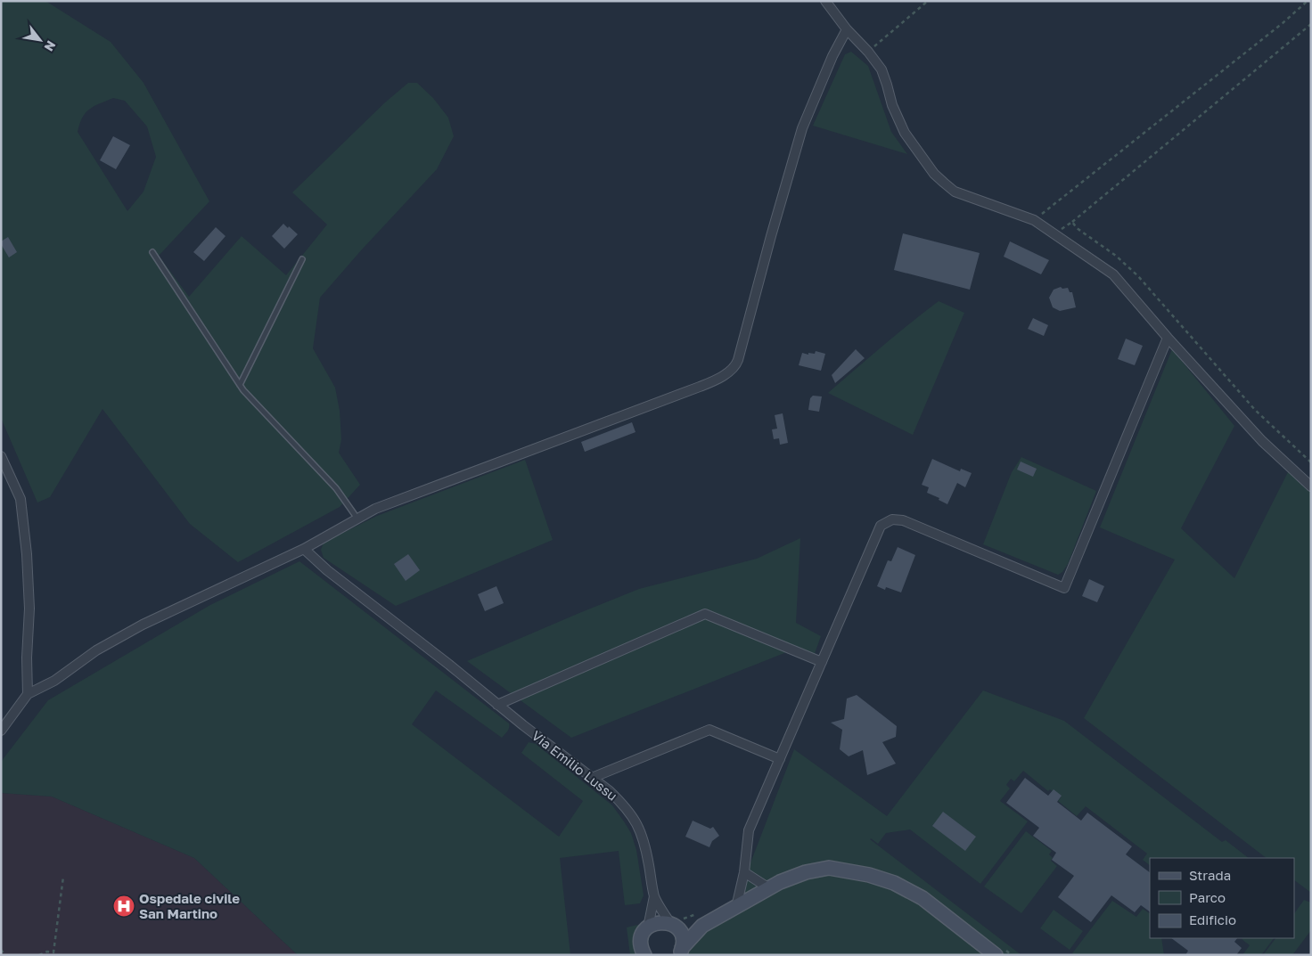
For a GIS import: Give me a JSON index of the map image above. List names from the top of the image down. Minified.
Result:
{"streets":{"street":["Via Emilio Lussu"]},"places":{"hospital":["Ospedale civile San Martino"]},"legend":["Strada","Parco","Edificio"],"north":"bottom right"}
